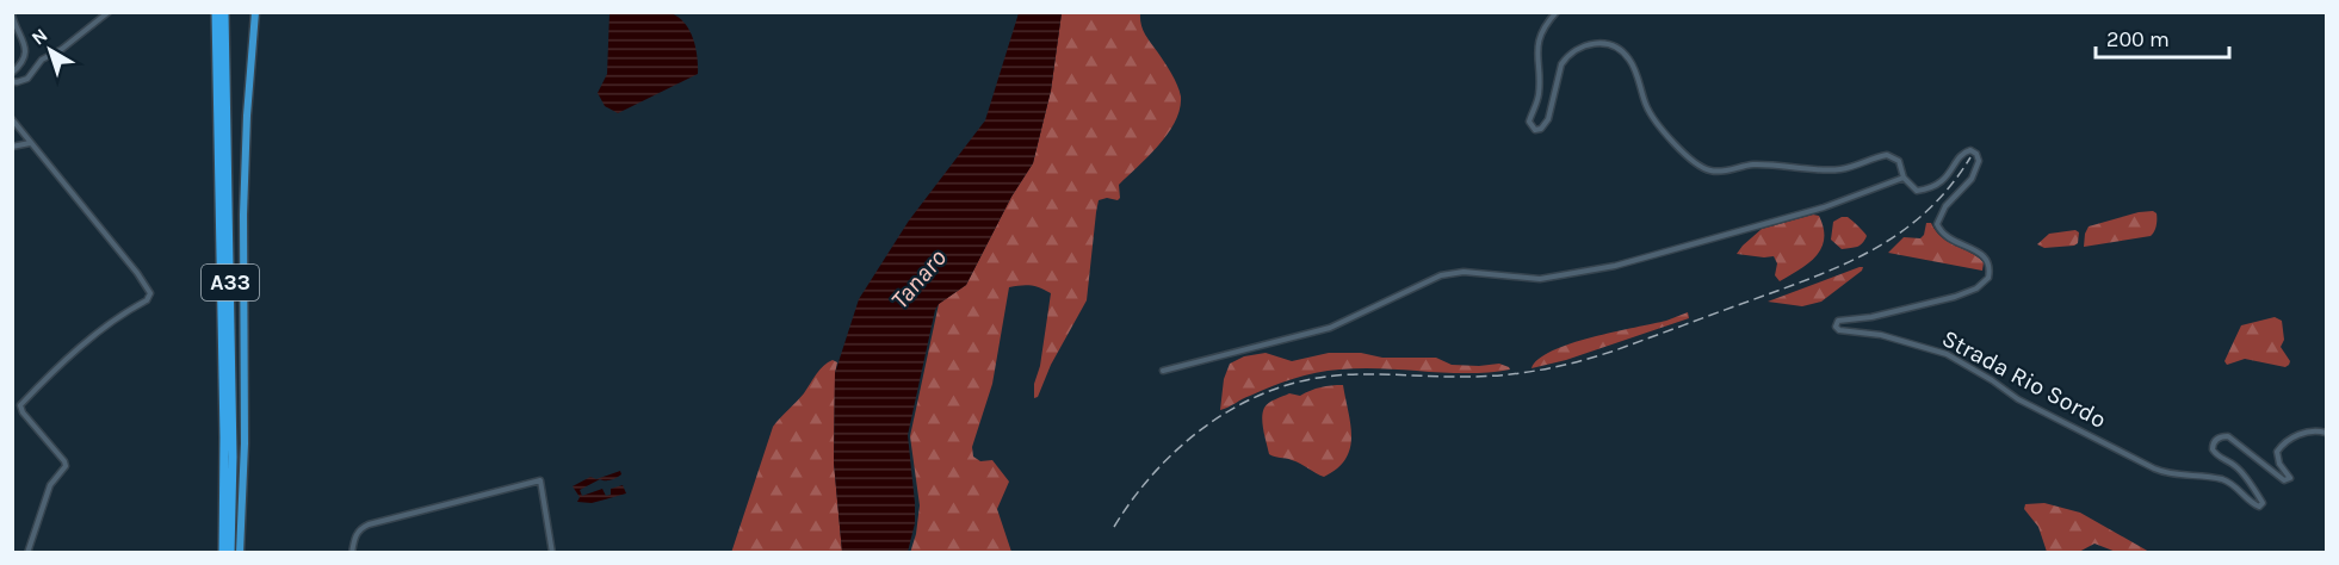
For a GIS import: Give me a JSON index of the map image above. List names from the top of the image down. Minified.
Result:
{"streets":{"highway":["A33"],"street":["Strada Rio Sordo"]},"water":["Tanaro"],"scale_bar":"200 m","north":"top left"}
